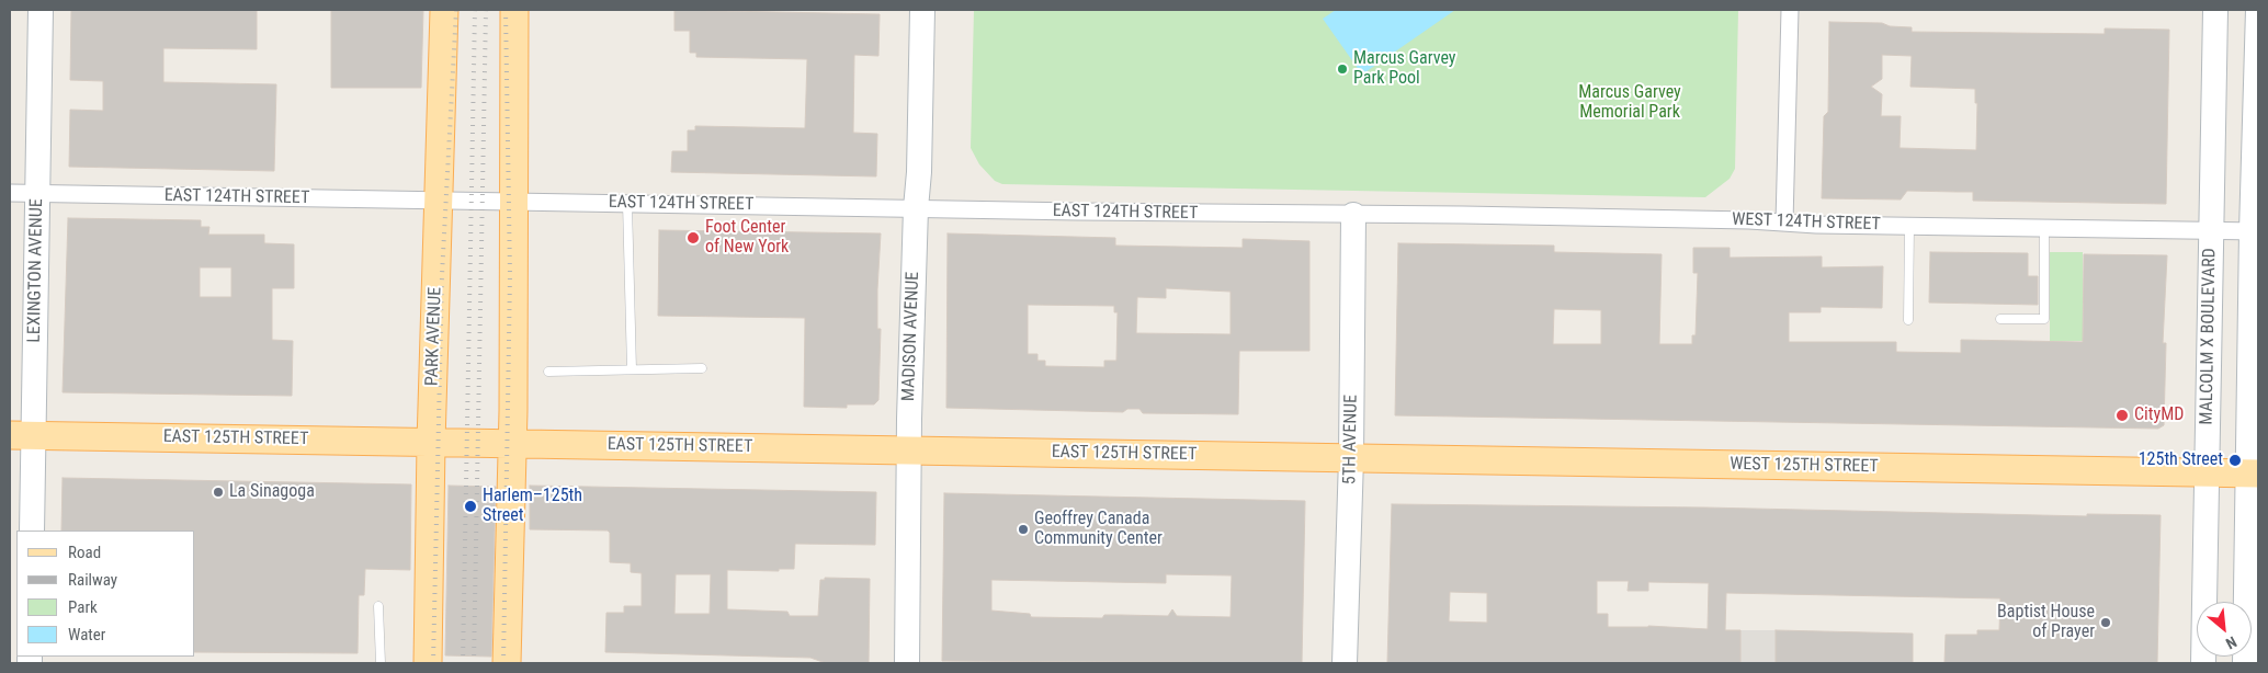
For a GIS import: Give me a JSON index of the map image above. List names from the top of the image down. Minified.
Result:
{"streets":{"main road":["LEXINGTON AVENUE","PARK AVENUE","MADISON AVENUE","MALCOLM X BOULEVARD","EAST 125TH STREET","5TH AVENUE","WEST 125TH STREET"],"street":["EAST 124TH STREET","WEST 124TH STREET"]},"crossings":[["EAST 124TH STREET","WEST 124TH STREET"],["EAST 124TH STREET","LEXINGTON AVENUE"],["EAST 124TH STREET","PARK AVENUE"],["EAST 124TH STREET","MADISON AVENUE"],["EAST 124TH STREET","5TH AVENUE"],["WEST 124TH STREET","MALCOLM X BOULEVARD"],["WEST 124TH STREET","5TH AVENUE"],["LEXINGTON AVENUE","EAST 125TH STREET"],["PARK AVENUE","EAST 125TH STREET"],["MADISON AVENUE","EAST 125TH STREET"],["MALCOLM X BOULEVARD","WEST 125TH STREET"],["EAST 125TH STREET","5TH AVENUE"],["EAST 125TH STREET","WEST 125TH STREET"],["5TH AVENUE","WEST 125TH STREET"]],"parks":["Marcus Garvey Memorial Park"],"places":["Marcus Garvey Park Pool","Foot Center of New York","CityMD","125th Street","La Sinagoga","Harlem–125th Street","Geoffrey Canada Community Center","Baptist House of Prayer"],"legend":["Road","Railway","Park","Water"],"north":"bottom right"}
